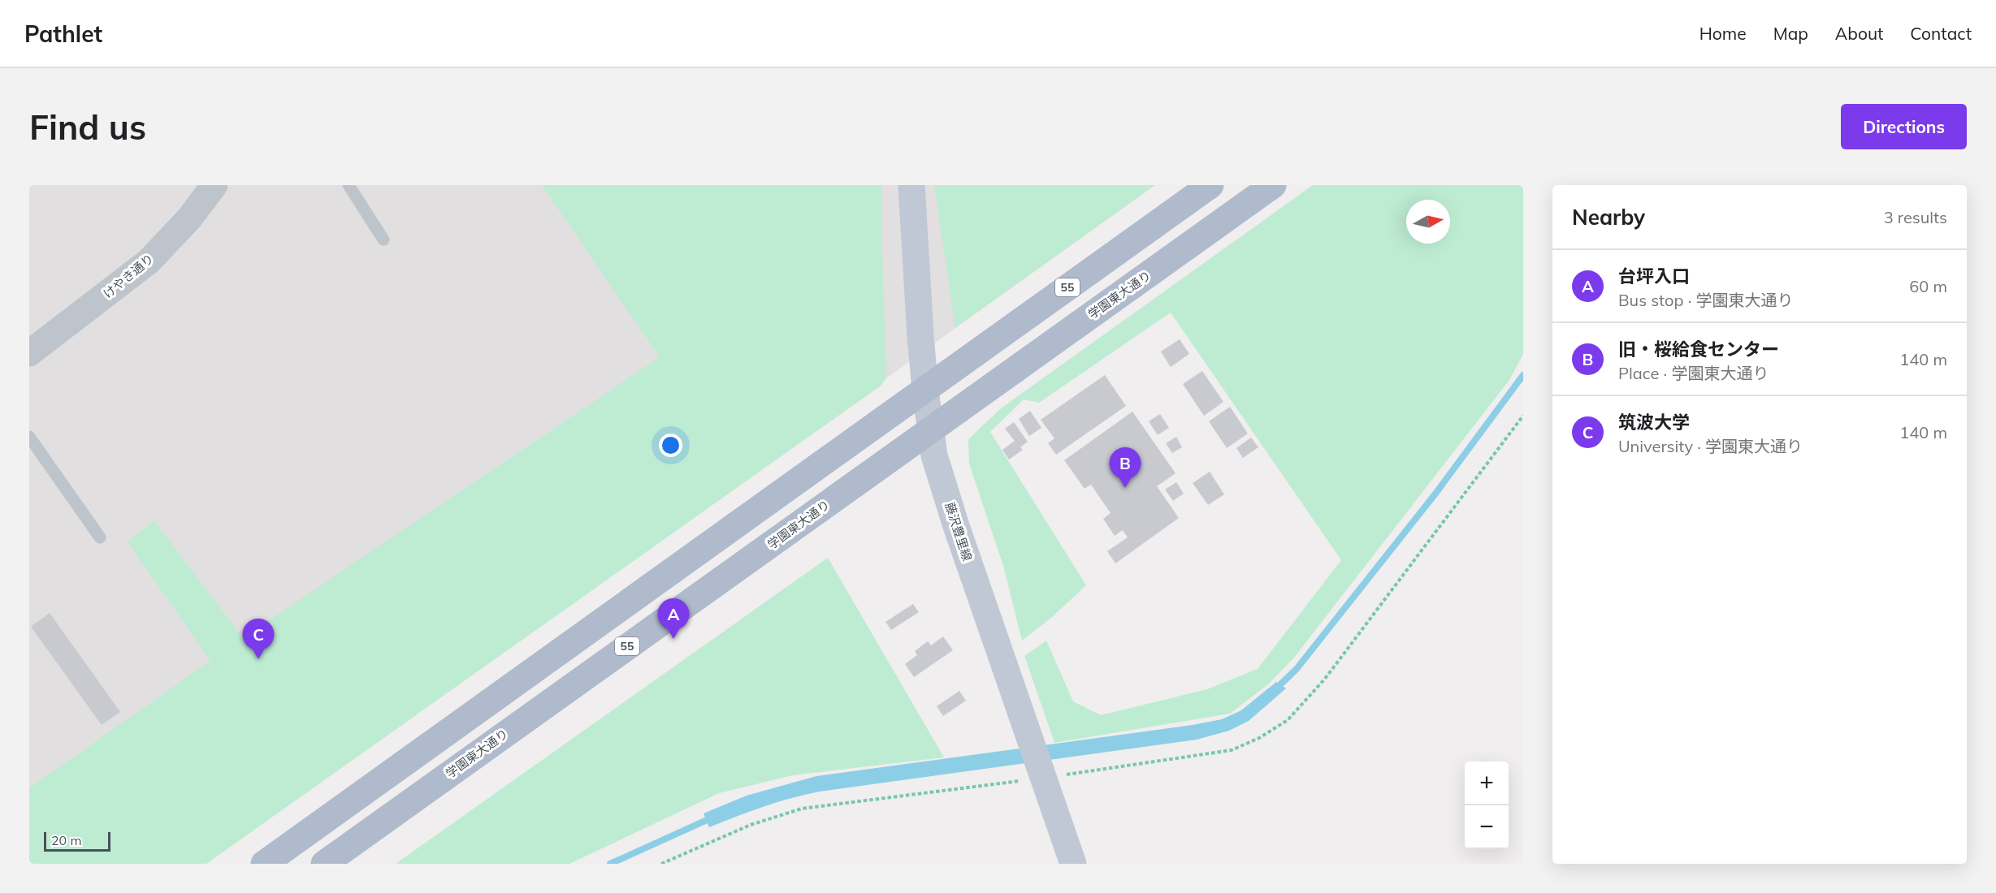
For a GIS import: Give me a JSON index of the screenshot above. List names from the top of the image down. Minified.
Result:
{"streets":{"main road":["55","学園東大通り","藤沢豊里線"],"street":["けやき通り"]},"crossings":[["55","藤沢豊里線"],["学園東大通り","藤沢豊里線"]],"scale_bar":"20 m","north":"right","page":{"header":"Pathlet","nav":["Home","Map","About","Contact"],"buttons":"Directions","title":"Find us","heading":["Nearby","3 results"],"list":[{"mark":"A","name":"台坪入口","note":"Bus stop · 学園東大通り","value":"60 m"},{"mark":"B","name":"旧・桜給食センター","note":"Place · 学園東大通り","value":"140 m"},{"mark":"C","name":"筑波大学","note":"University · 学園東大通り","value":"140 m"}],"pins":["B","A","C"],"map_buttons":["+","−"],"scale":"20 m"}}
